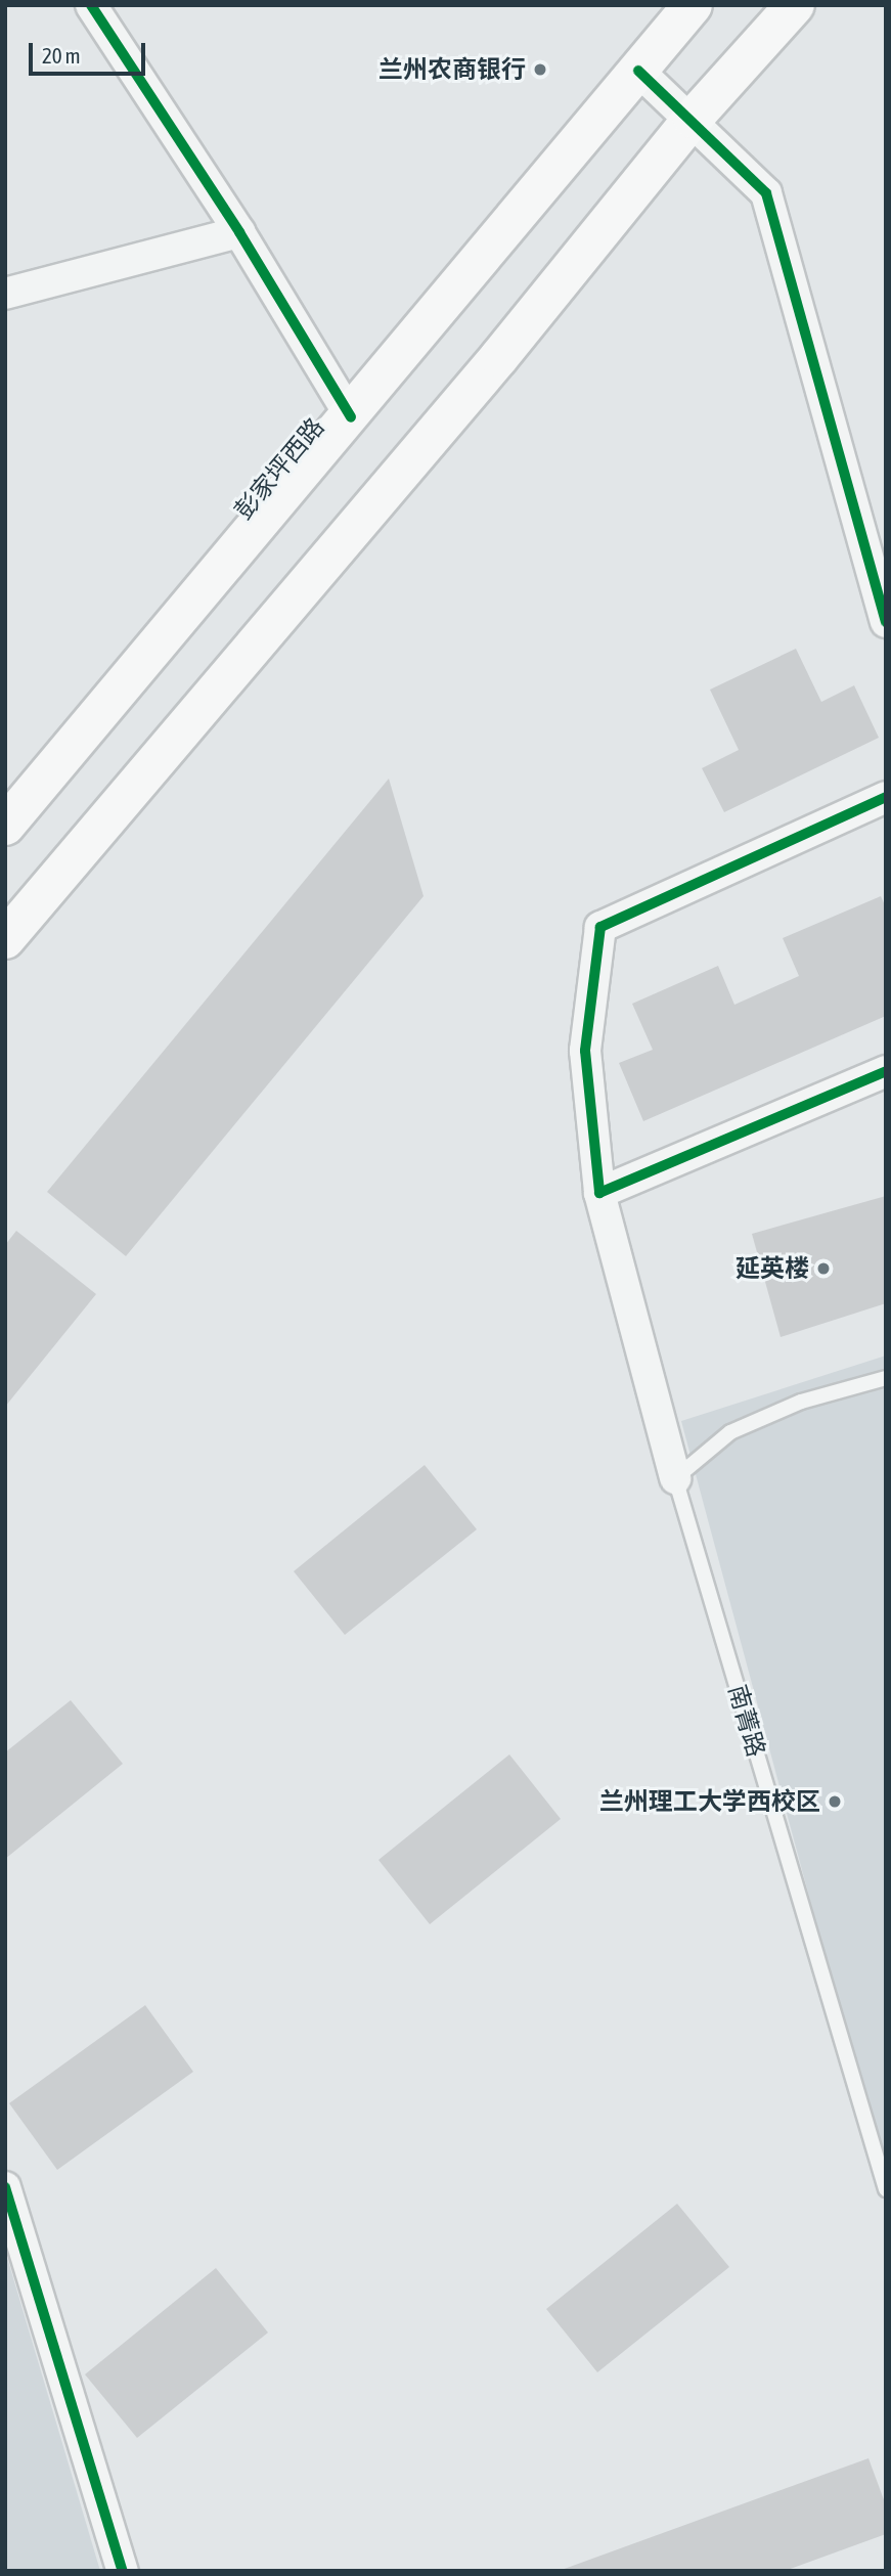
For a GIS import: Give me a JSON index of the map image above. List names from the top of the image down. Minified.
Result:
{"streets":{"main road":["彭家坪西路"],"lane":["南菁路"]},"places":["兰州农商银行","延英楼","兰州理工大学西校区"],"scale_bar":"20 m"}
